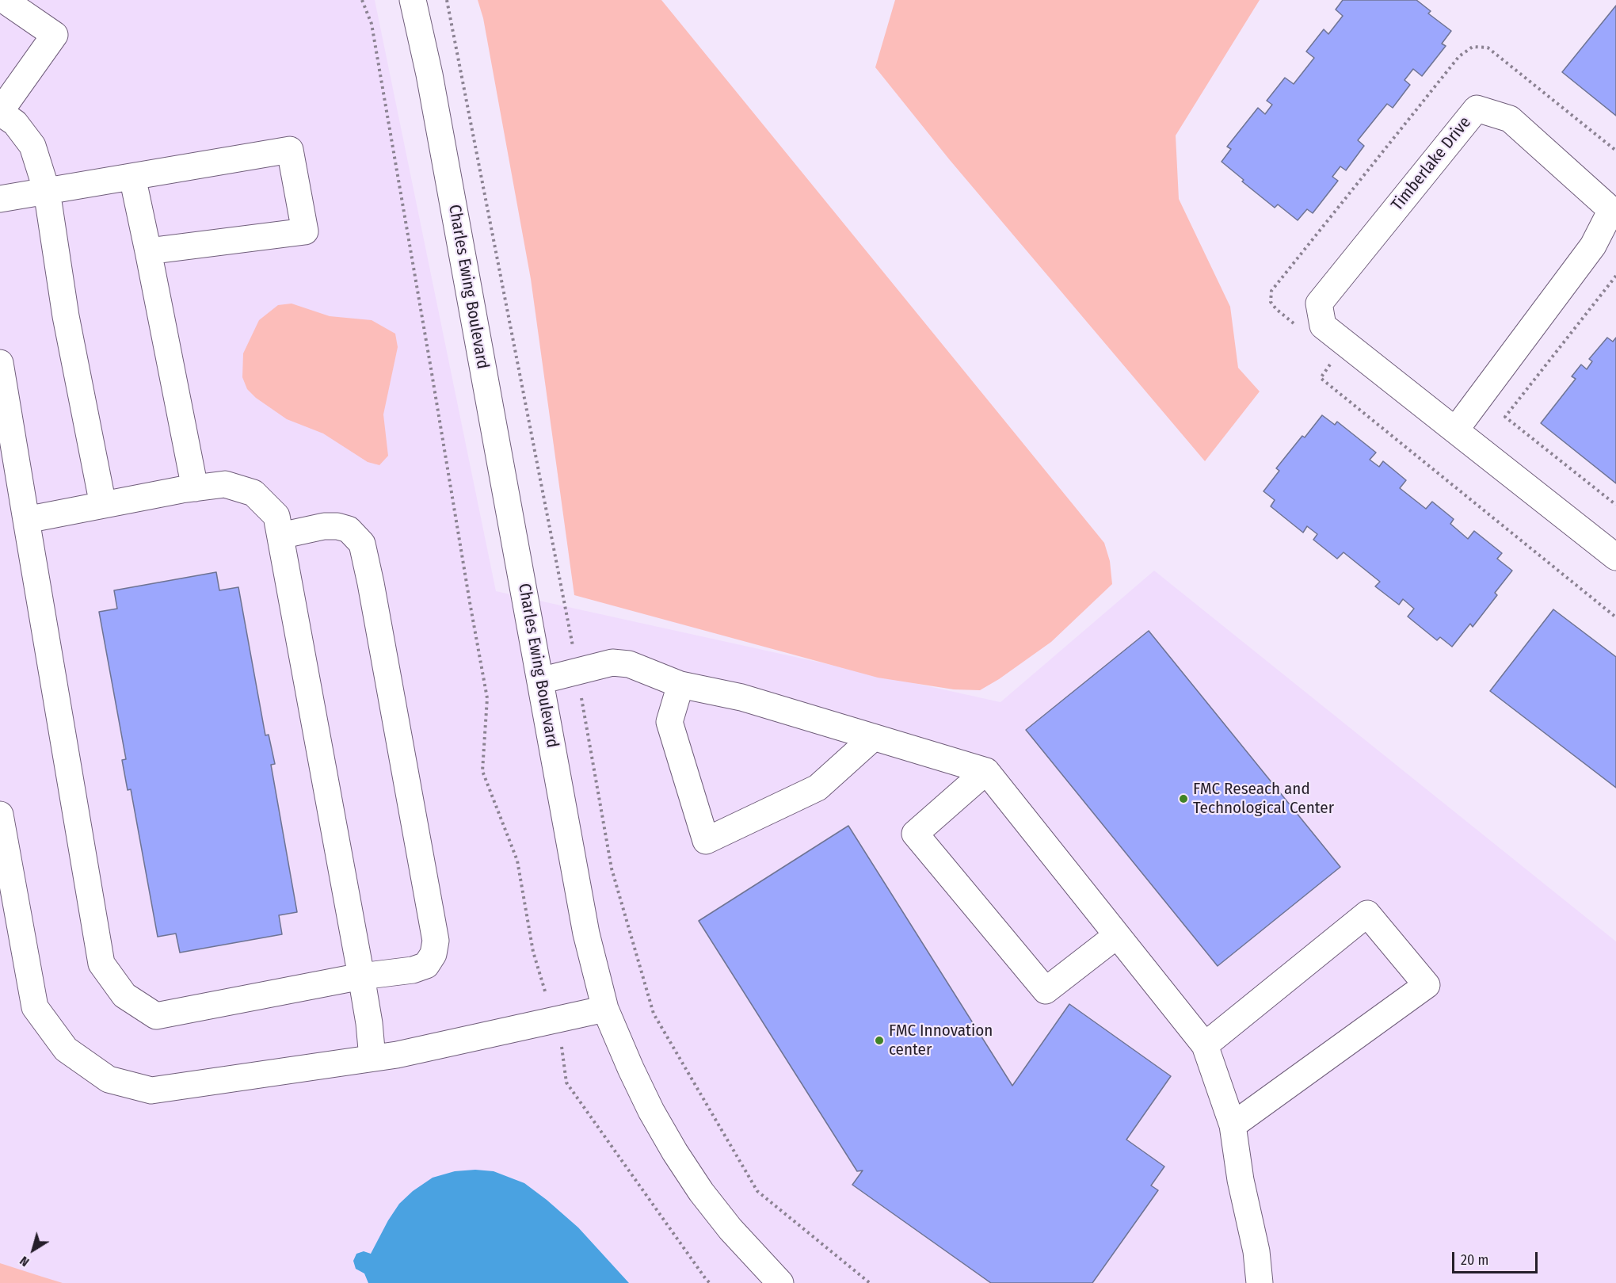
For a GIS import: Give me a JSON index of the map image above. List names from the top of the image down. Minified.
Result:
{"streets":{"street":["Timberlake Drive","Charles Ewing Boulevard"]},"places":["FMC Reseach and Technological Center","FMC Innovation center"],"scale_bar":"20 m","north":"bottom left"}
